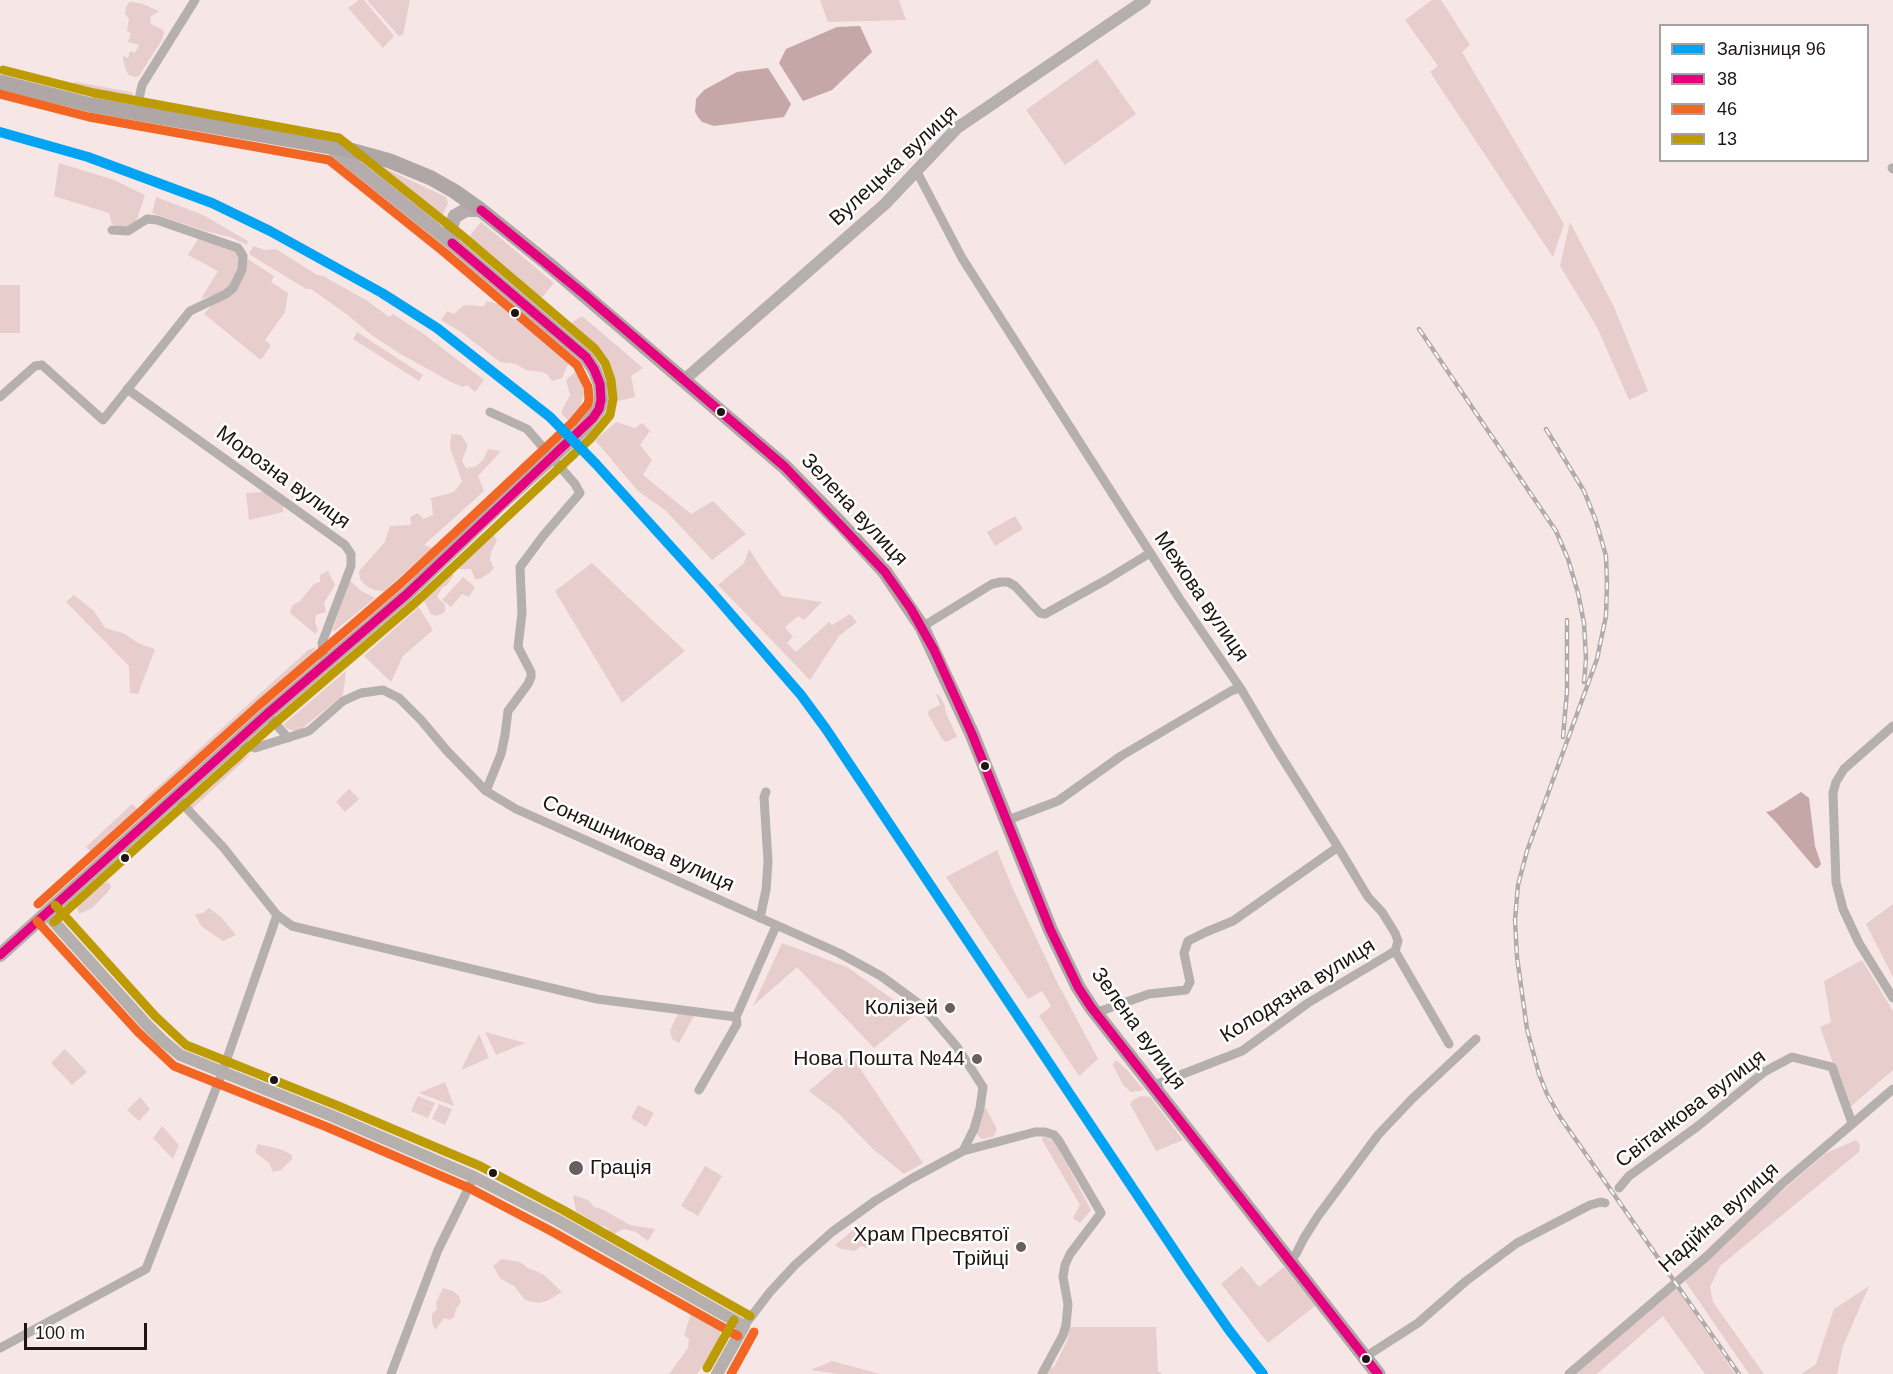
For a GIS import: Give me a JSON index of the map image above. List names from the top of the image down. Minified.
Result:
{"streets":{"main road":["Зелена вулиця"],"street":["Вулецька вулиця","Морозна вулиця","Межова вулиця","Соняшникова вулиця","Колодязна вулиця","Світанкова вулиця","Надійна вулиця"]},"crossings":[["Вулецька вулиця","Зелена вулиця"],["Вулецька вулиця","Межова вулиця"],["Зелена вулиця","Колодязна вулиця"],["Межова вулиця","Колодязна вулиця"],["Світанкова вулиця","Надійна вулиця"]],"places":["Колізей","Нова Пошта №44","Грація","Храм Пресвятої Трійці"],"lines":["transit line 13","transit line 46","rail line 96","transit line 38"],"legend":["Залізниця 96","38","46","13"],"scale_bar":"100 m"}
